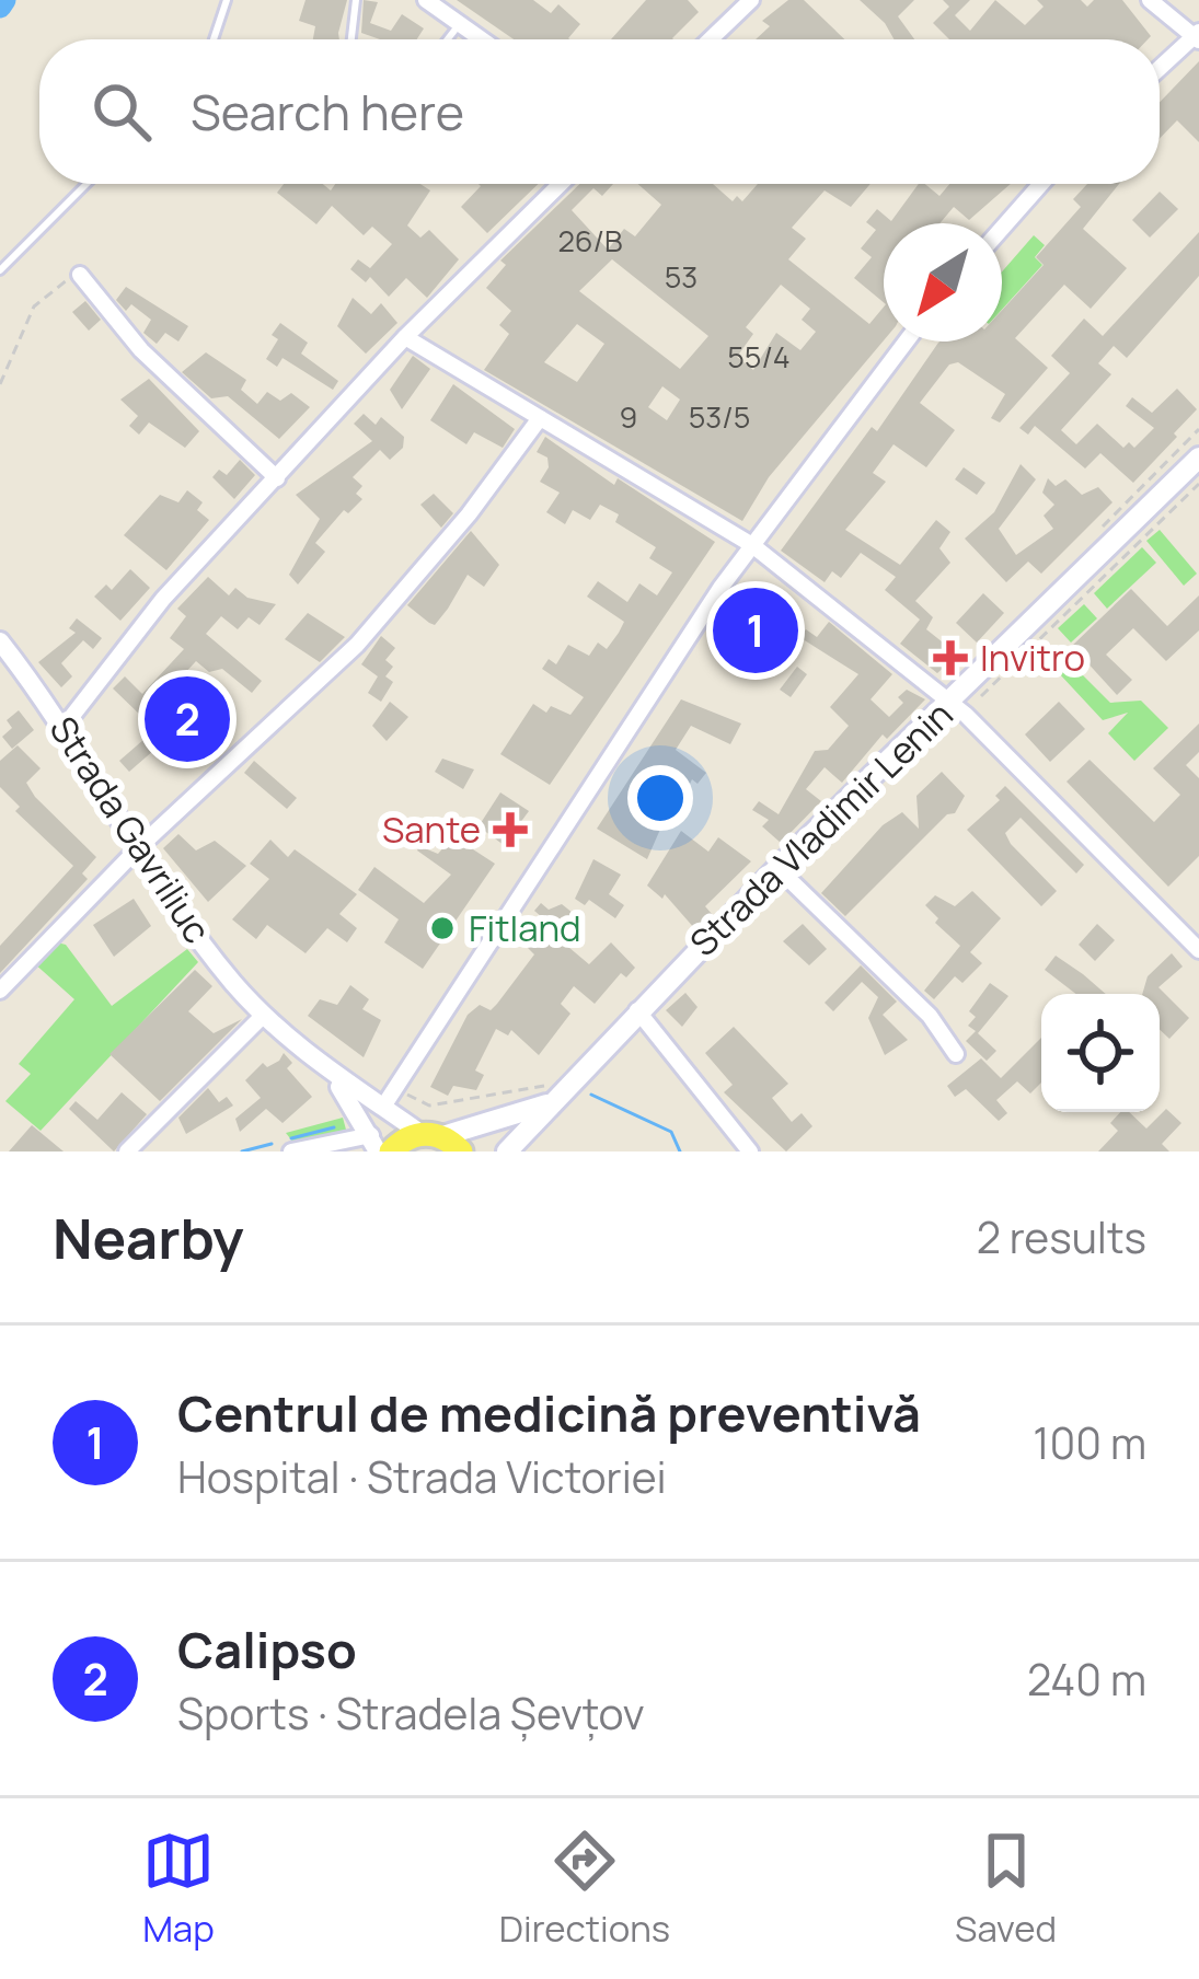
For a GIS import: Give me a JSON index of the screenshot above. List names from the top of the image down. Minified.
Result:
{"streets":{"main road":["Strada Vladimir Lenin"],"street":["Strada Gavriliuc"]},"places":{"health":["Invitro","Sante"],"other":["Fitland"]},"house_numbers":["26/B","53","55/4","9","53/5"],"north":"bottom left","page":{"search":"Search here","pins":["1","2"],"heading":["Nearby","2 results"],"list":[{"mark":"1","name":"Centrul de medicină preventivă","note":"Hospital · Strada Victoriei","value":"100 m"},{"mark":"2","name":"Calipso","note":"Sports · Stradela Șevțov","value":"240 m"}],"nav":["Map","Directions","Saved"]}}
